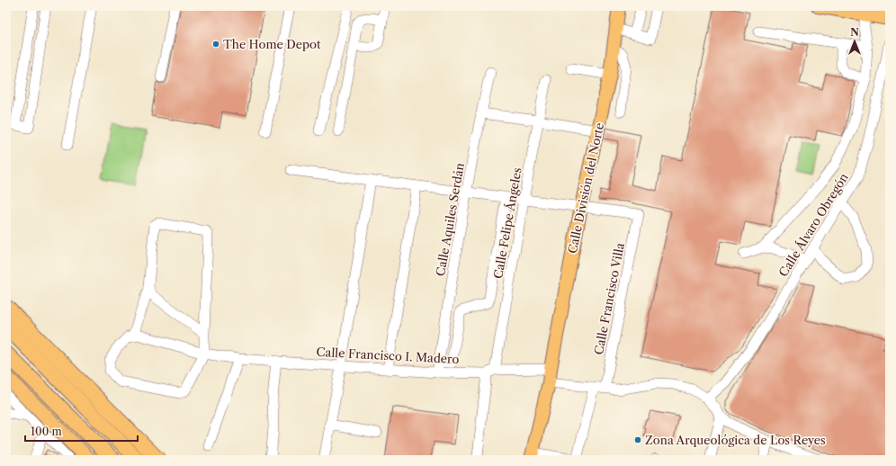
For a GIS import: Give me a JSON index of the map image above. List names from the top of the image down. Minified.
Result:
{"streets":{"main road":["Calle División del Norte"],"street":["Calle Aquiles Serdán","Calle Felipe Ángeles","Calle Álvaro Obregón","Calle Francisco Villa","Calle Francisco I. Madero"]},"crossings":[["Calle División del Norte","Calle Francisco Villa"],["Calle División del Norte","Calle Francisco I. Madero"],["Calle Aquiles Serdán","Calle Francisco I. Madero"],["Calle Felipe Ángeles","Calle Francisco I. Madero"]],"places":["The Home Depot","Zona Arqueológica de Los Reyes"],"scale_bar":"100 m","north":"top"}
